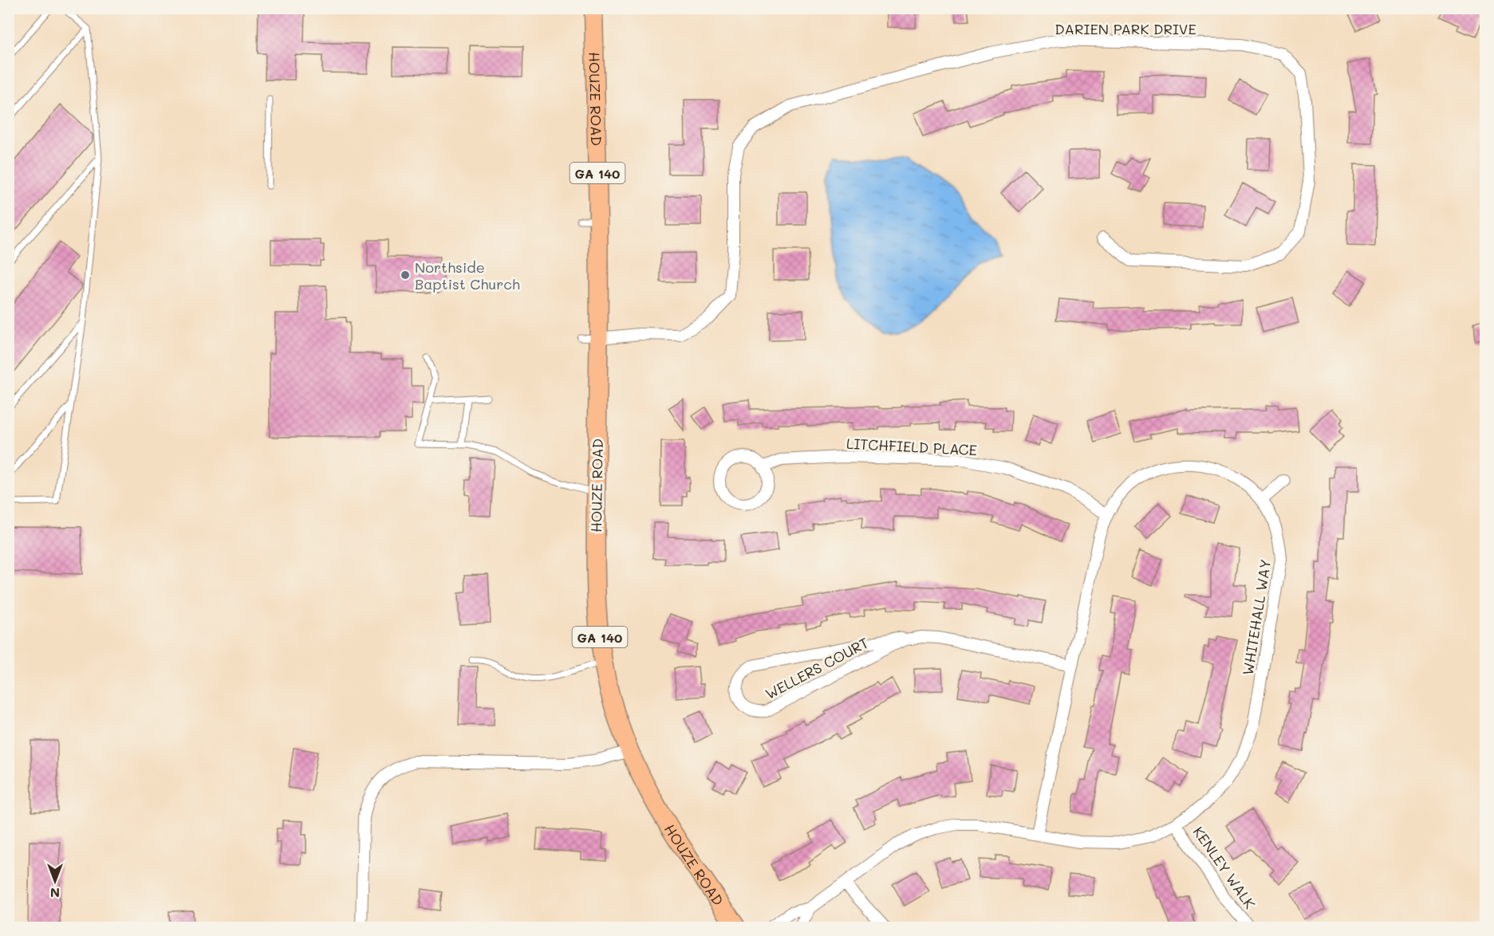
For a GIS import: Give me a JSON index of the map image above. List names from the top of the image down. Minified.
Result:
{"streets":{"main road":["HOUZE ROAD","GA 140"],"street":["DARIEN PARK DRIVE","LITCHFIELD PLACE","WHITEHALL WAY","WELLERS COURT","KENLEY WALK"]},"crossings":[["DARIEN PARK DRIVE","HOUZE ROAD"],["LITCHFIELD PLACE","WHITEHALL WAY"],["WHITEHALL WAY","WELLERS COURT"],["WHITEHALL WAY","KENLEY WALK"]],"places":["Northside Baptist Church"],"north":"bottom"}
